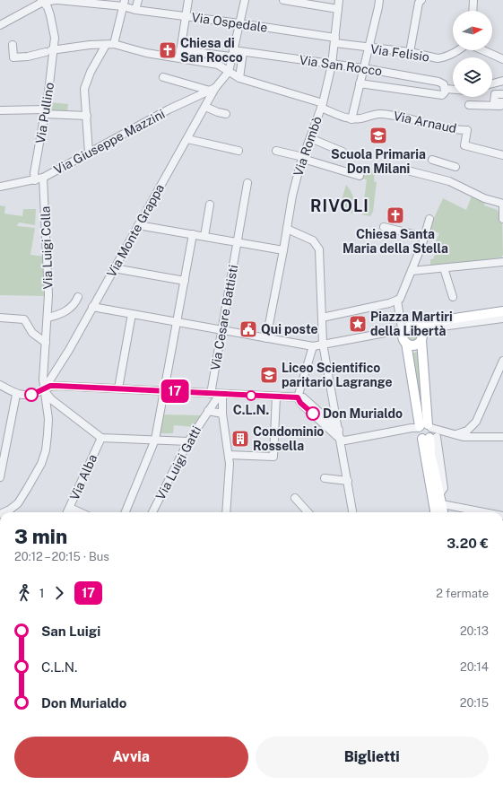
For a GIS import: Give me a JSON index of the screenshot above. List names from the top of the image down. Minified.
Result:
{"streets":{"street":["Via Ospedale","Via Felisio","Via San Rocco","Via Pullino","Via Arnaud","Via Giuseppe Mazzini","Via Rombò","Via Monte Grappa","Via Luigi Colla","Via Cesare Battisti","Via Luigi Gatti","Via Alba"]},"crossings":[["Via Ospedale","Via Felisio"],["Via Ospedale","Via Pullino"],["Via Ospedale","Via Rombò"],["Via Felisio","Via Rombò"],["Via San Rocco","Via Rombò"],["Via Pullino","Via Giuseppe Mazzini"],["Via Giuseppe Mazzini","Via Monte Grappa"],["Via Giuseppe Mazzini","Via Luigi Colla"],["Via Monte Grappa","Via Luigi Colla"]],"districts":["RIVOLI"],"places":{"church":["Chiesa di San Rocco","Chiesa Santa Maria della Stella"],"school or university":["Scuola Primaria Don Milani","Liceo Scientifico paritario Lagrange"],"place":["Piazza Martiri della Libertà"],"public building":["Qui poste"],"other":["C.L.N.","Don Murialdo"],"building":["Condominio Rossella"]},"lines":["bus line 17"],"north":"right","page":{"on_map":"17","heading":["3 min","20:12 – 20:15 · Bus","3.20 €"],"legs":["1","17","2 fermate"],"list":[{"name":"San Luigi","value":"20:13"},{"name":"C.L.N.","value":"20:14"},{"name":"Don Murialdo","value":"20:15"}],"buttons":["Avvia","Biglietti"]}}
